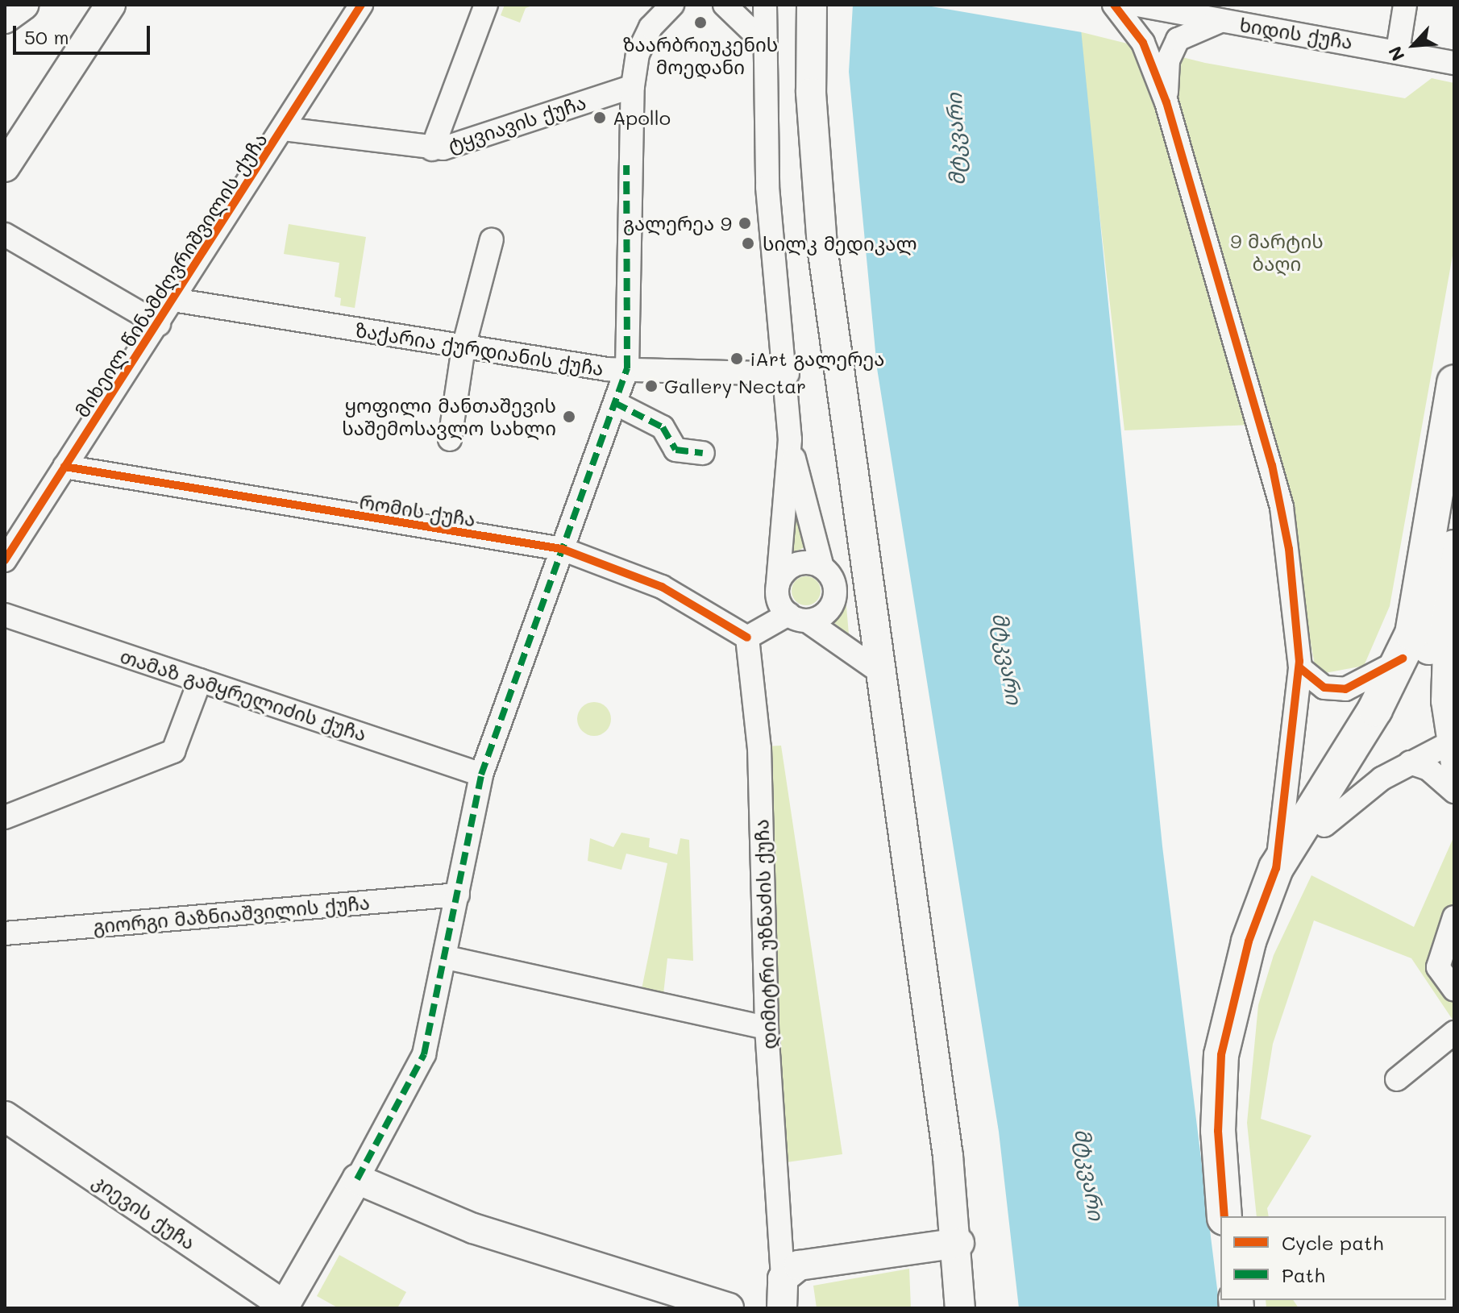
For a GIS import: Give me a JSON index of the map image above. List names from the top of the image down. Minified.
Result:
{"streets":{"main road":["დიმიტრი უზნაძის ქუჩა","კიევის ქუჩა"],"street":["ხიდის ქუჩა","ტყვიავის ქუჩა","მიხეილ წინამძღვრიშვილის ქუჩა","ზაქარია ქურდიანის ქუჩა","რომის ქუჩა","თამაზ გამყრელიძის ქუჩა","გიორგი მაზნიაშვილის ქუჩა"]},"crossings":[["ტყვიავის ქუჩა","მიხეილ წინამძღვრიშვილის ქუჩა"],["მიხეილ წინამძღვრიშვილის ქუჩა","ზაქარია ქურდიანის ქუჩა"],["მიხეილ წინამძღვრიშვილის ქუჩა","რომის ქუჩა"],["რომის ქუჩა","დიმიტრი უზნაძის ქუჩა"]],"water":["მტკვარი"],"parks":["9 მარტის ბაღი"],"places":["ზაარბრიუკენის მოედანი","Apollo","გალერეა 9","სილკ მედიკალ","iArt გალერეა","Gallery Nectar","ყოფილი მანთაშევის საშემოსავლო სახლი"],"legend":["Cycle path","Path"],"scale_bar":"50 m","north":"bottom left"}
